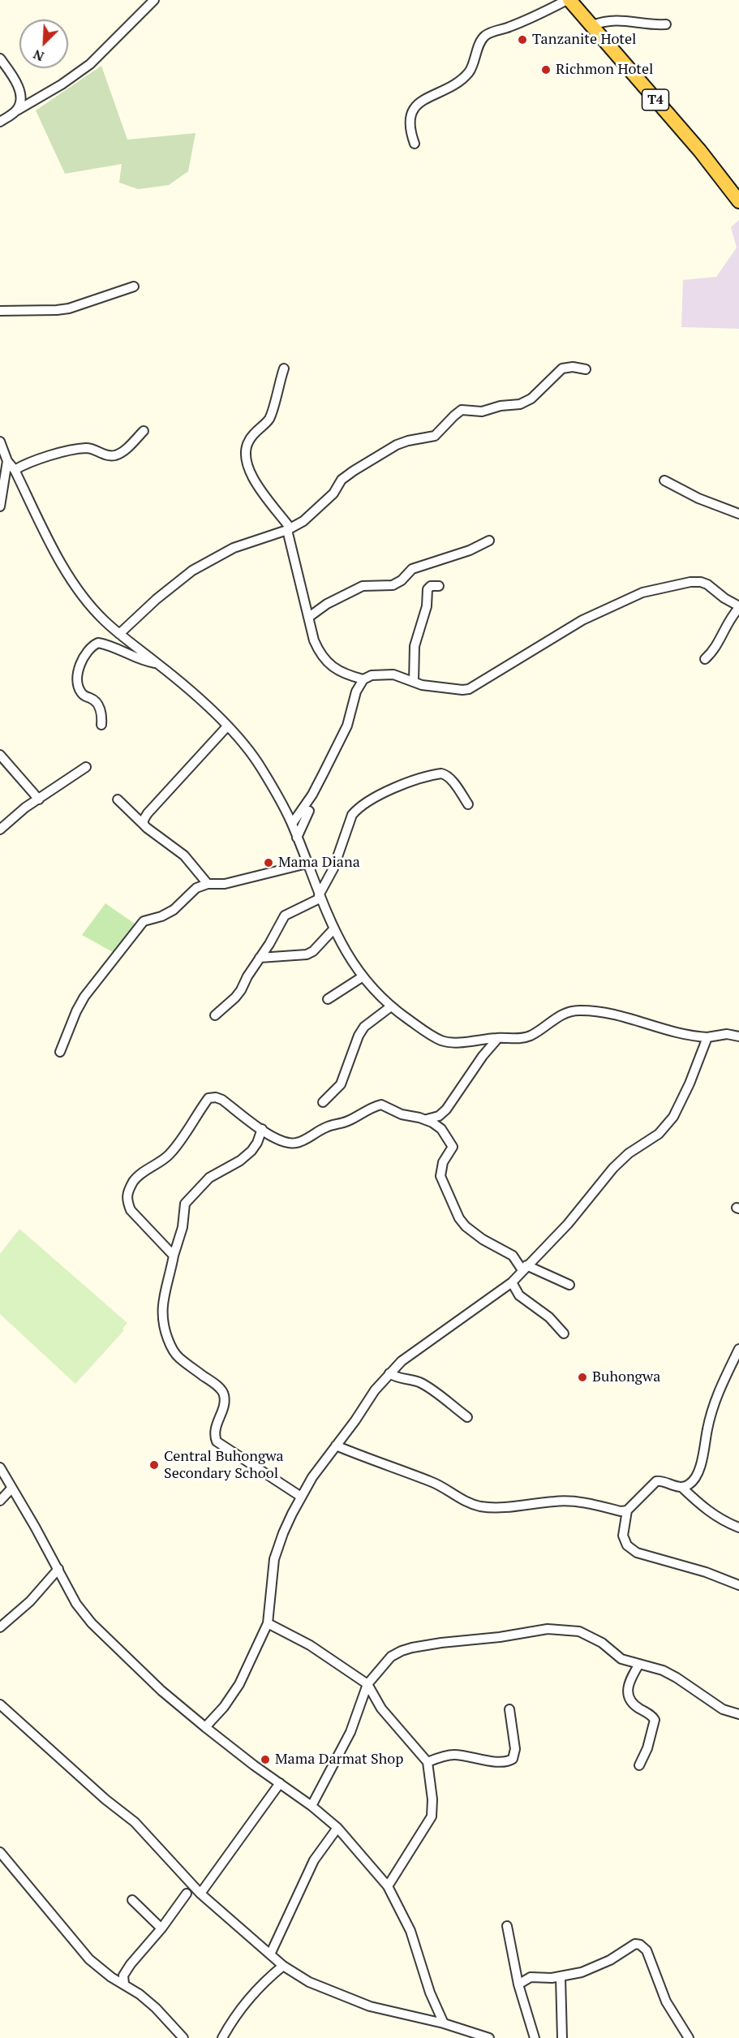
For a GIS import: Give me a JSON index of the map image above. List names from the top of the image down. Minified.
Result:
{"streets":{"highway":["T4"]},"places":["Tanzanite Hotel","Richmon Hotel","Mama Diana","Buhongwa","Central Buhongwa Secondary School","Mama Darmat Shop"],"north":"bottom left"}
